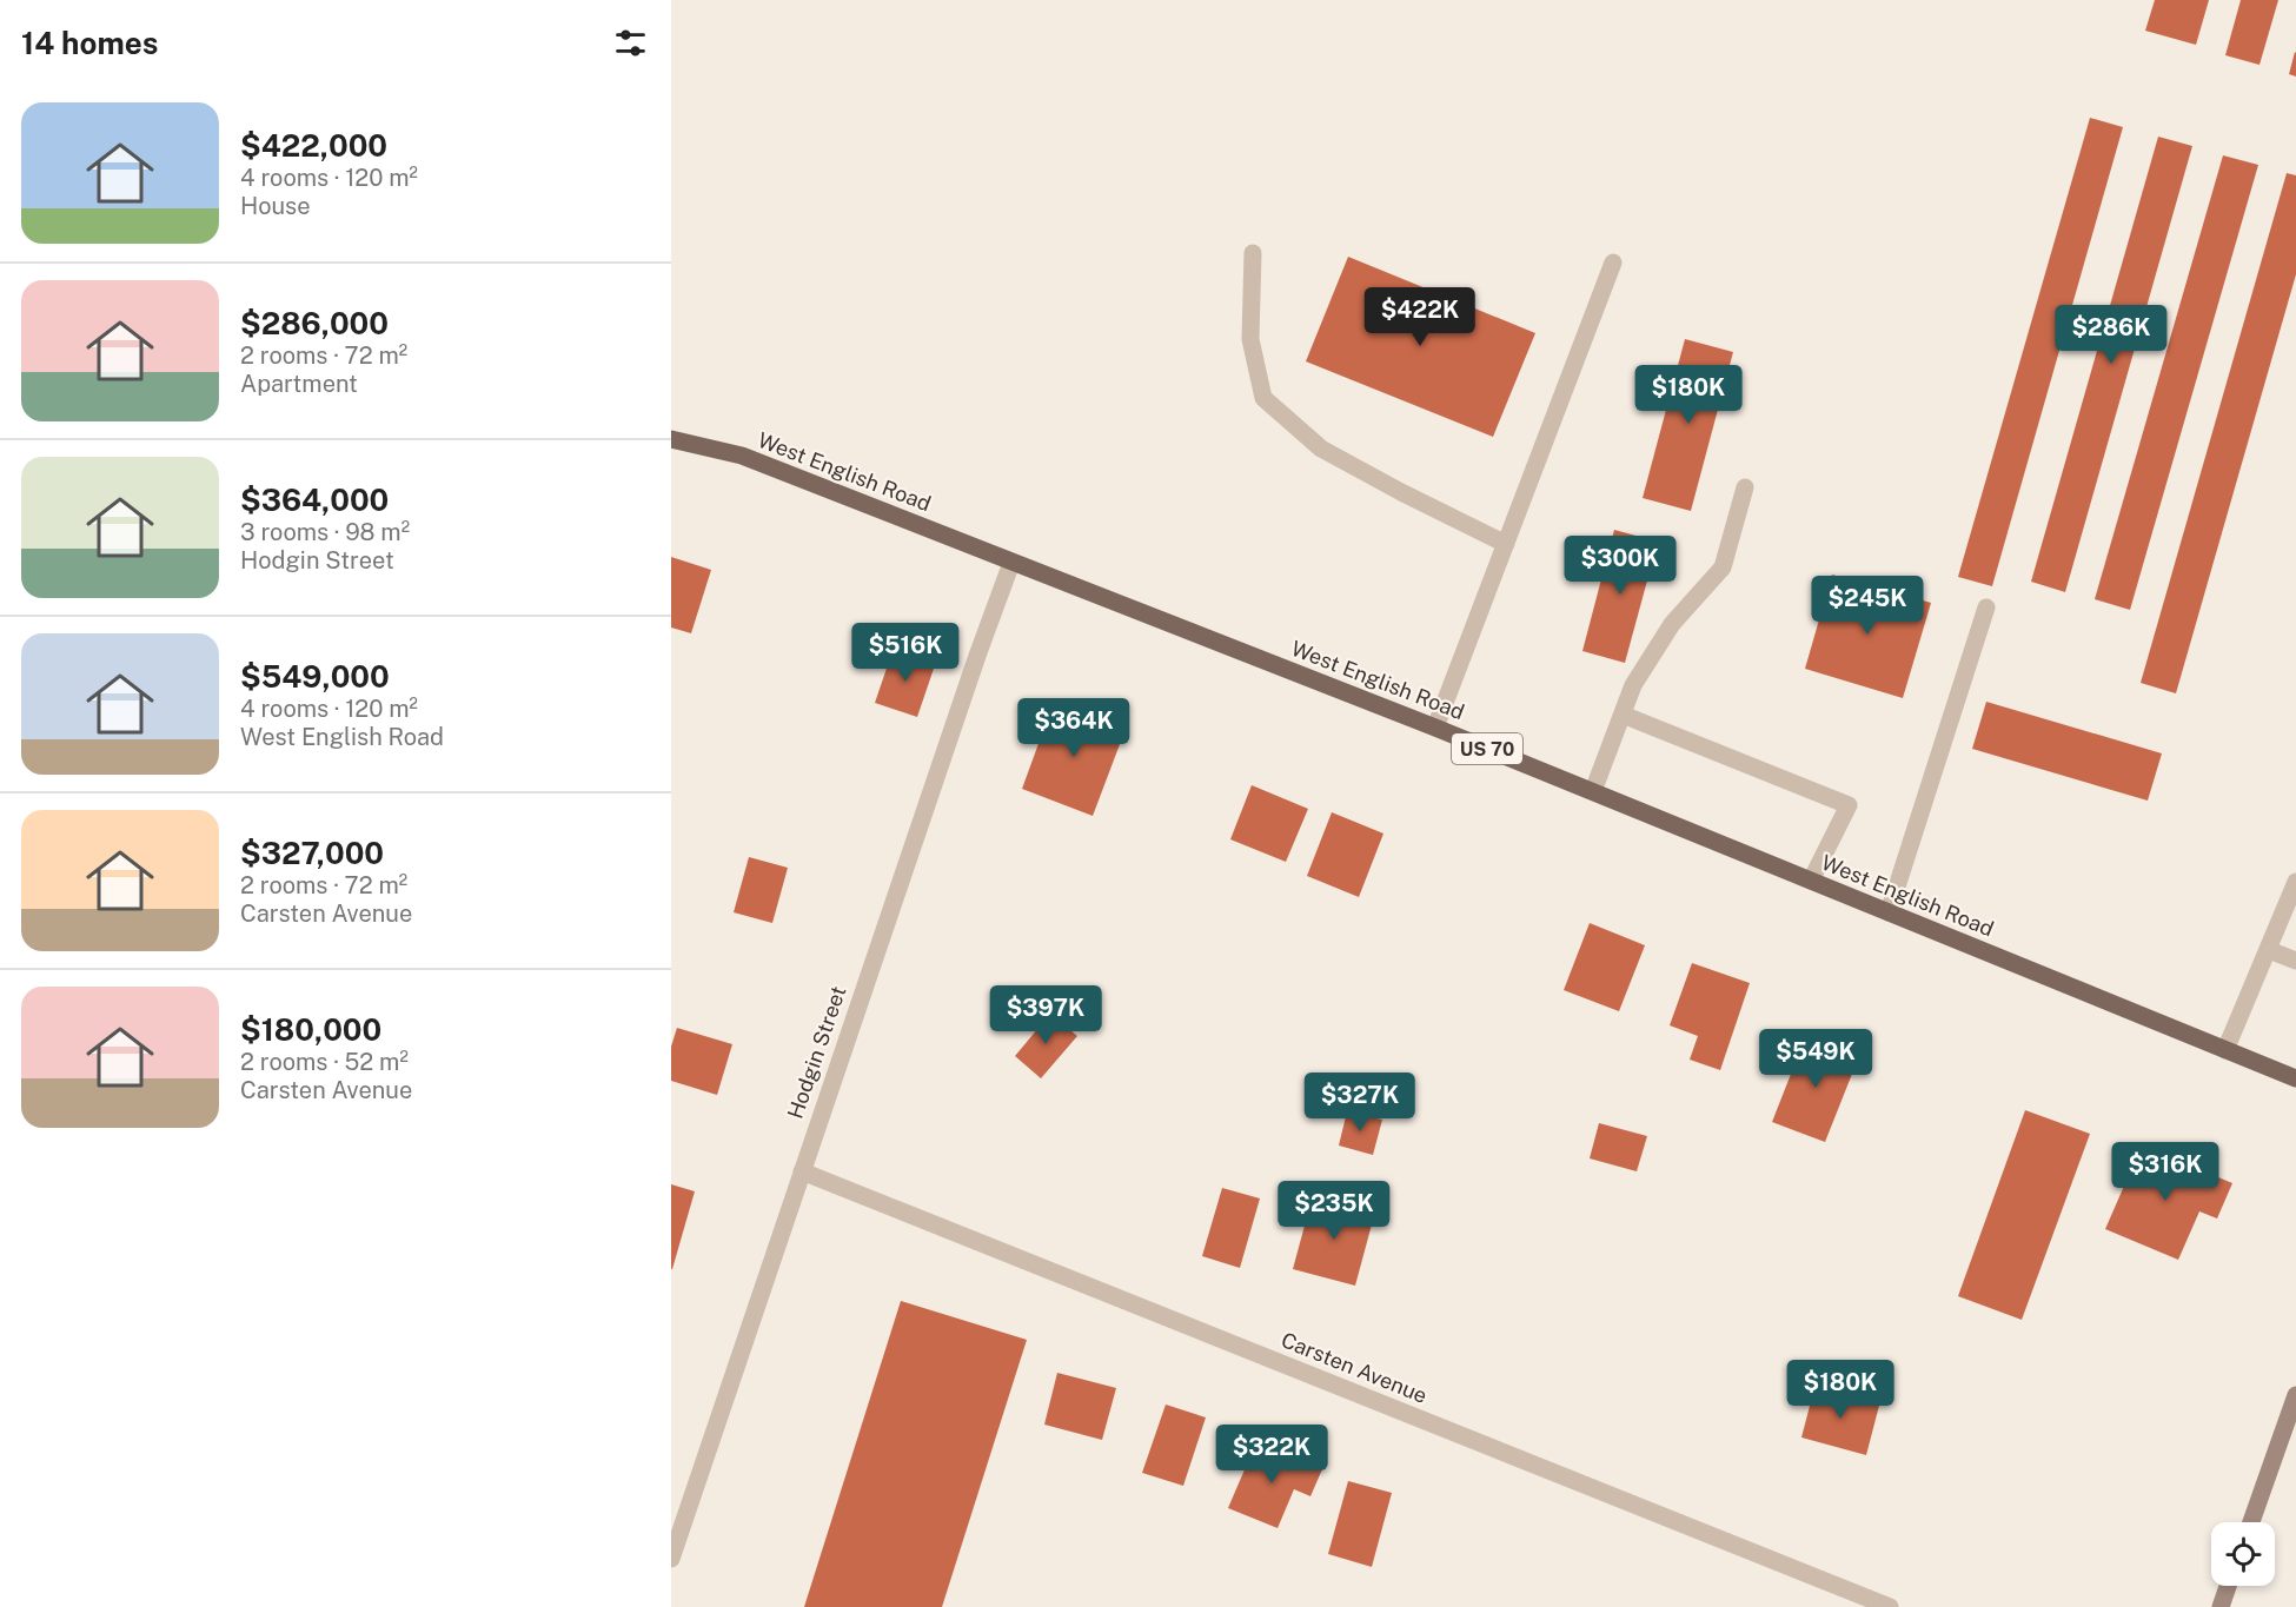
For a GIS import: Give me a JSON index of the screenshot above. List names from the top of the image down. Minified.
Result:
{"streets":{"main road":["West English Road","US 70"],"street":["Hodgin Street","Carsten Avenue"]},"crossings":[["West English Road","Hodgin Street"],["Hodgin Street","Carsten Avenue"]],"page":{"heading":"14 homes","list":[{"name":"$422,000","note":"4 rooms · 120 m² · House"},{"name":"$286,000","note":"2 rooms · 72 m² · Apartment"},{"name":"$364,000","note":"3 rooms · 98 m² · Hodgin Street"},{"name":"$549,000","note":"4 rooms · 120 m² · West English Road"},{"name":"$327,000","note":"2 rooms · 72 m² · Carsten Avenue"},{"name":"$180,000","note":"2 rooms · 52 m² · Carsten Avenue"}],"price":["$422K","$286K","$180K","$300K","$245K","$516K","$364K","$397K","$549K","$327K","$316K","$235K","$180K","$322K"]}}
